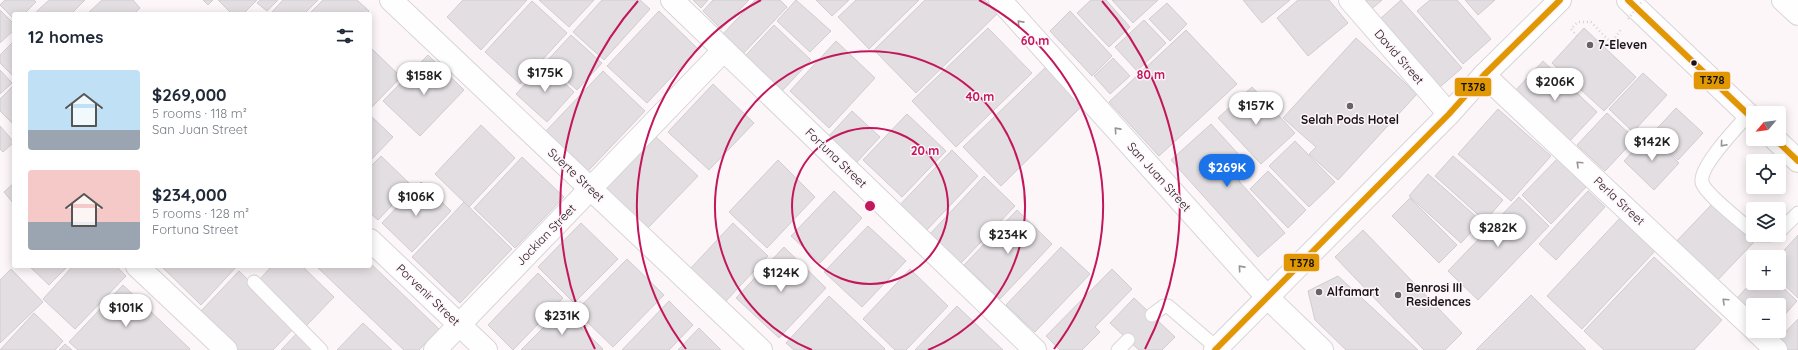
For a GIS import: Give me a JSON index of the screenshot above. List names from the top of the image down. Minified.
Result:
{"streets":{"street":["David Street","Fortuna Street","Suerte Street","San Juan Street","Perla Street","Jockian Street","Porvenir Street"]},"crossings":[["Fortuna Street","Jockian Street"],["Suerte Street","Jockian Street"],["Jockian Street","Porvenir Street"]],"one_way":["San Juan Street"],"places":["7-Eleven","Selah Pods Hotel","Alfamart","Benrosi III Residences"],"lines":["transit line T378"],"north":"bottom left","page":{"heading":"12 homes","price":["$175K","$158K","$206K","$157K","$142K","$269K","$106K","$282K","$234K","$124K","$101K","$231K"],"list":[{"name":"$269,000","note":"5 rooms · 118 m² · San Juan Street"},{"name":"$234,000","note":"5 rooms · 128 m² · Fortuna Street"}],"map_buttons":["+","−"]},"rings":["60 m","80 m","40 m","20 m"]}
